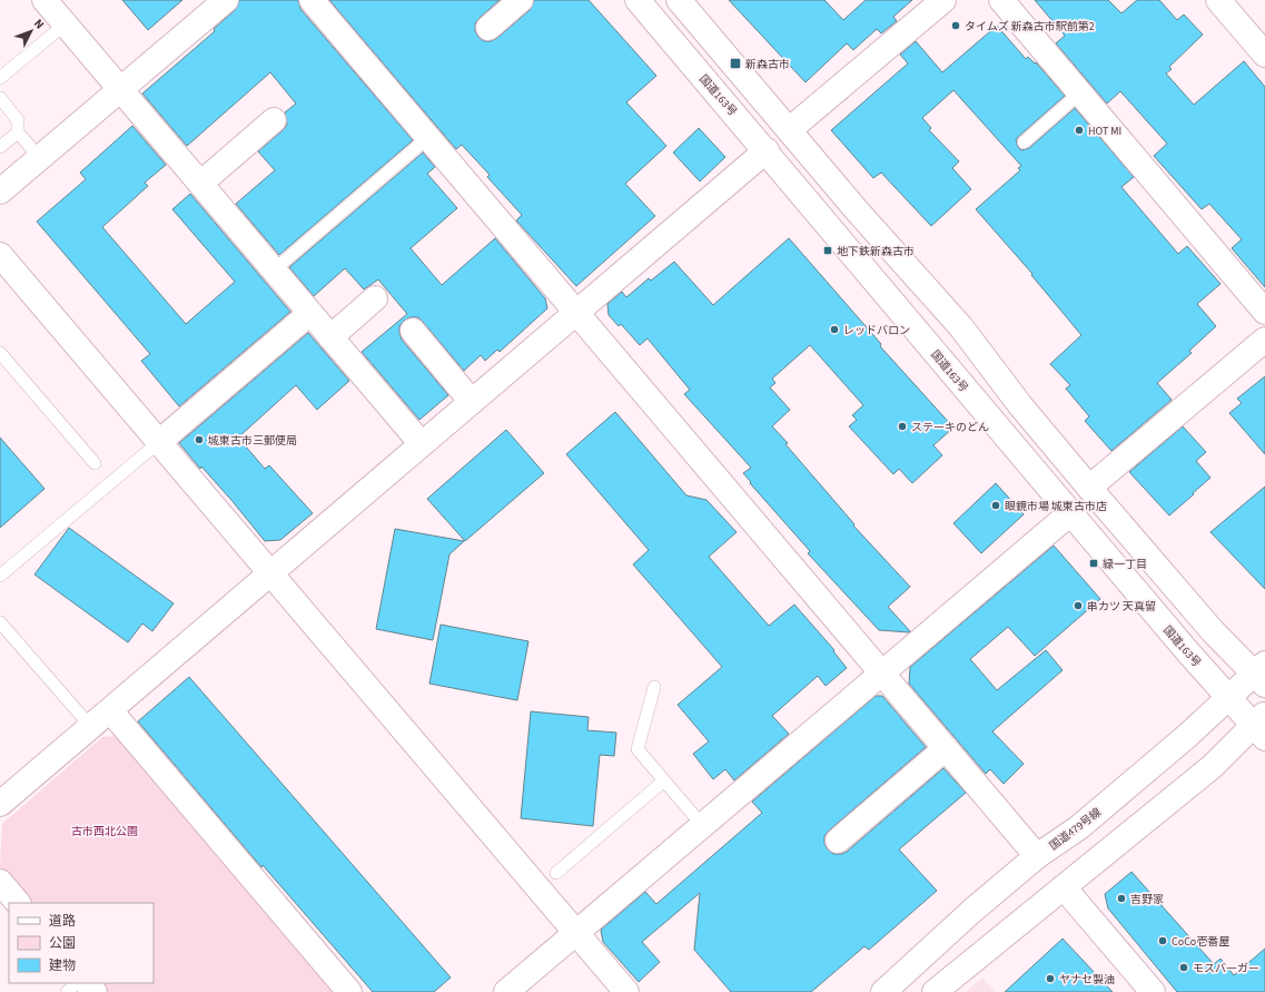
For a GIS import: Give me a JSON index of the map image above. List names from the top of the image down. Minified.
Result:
{"streets":{"main road":["国道163号","国道479号線"]},"crossings":[["国道163号","国道479号線"]],"parks":["古市西北公園"],"places":{"other":["タイムズ 新森古市駅前第2","HOT MI","レッドバロン","ステーキのどん","城東古市三郵便局","眼鏡市場 城東古市店","串カツ 天真留","吉野家","CoCo壱番屋","モスバーガー","ヤナセ製油"],"transit":["新森古市","地下鉄新森古市","緑一丁目"]},"legend":["道路","公園","建物"],"north":"top right"}
